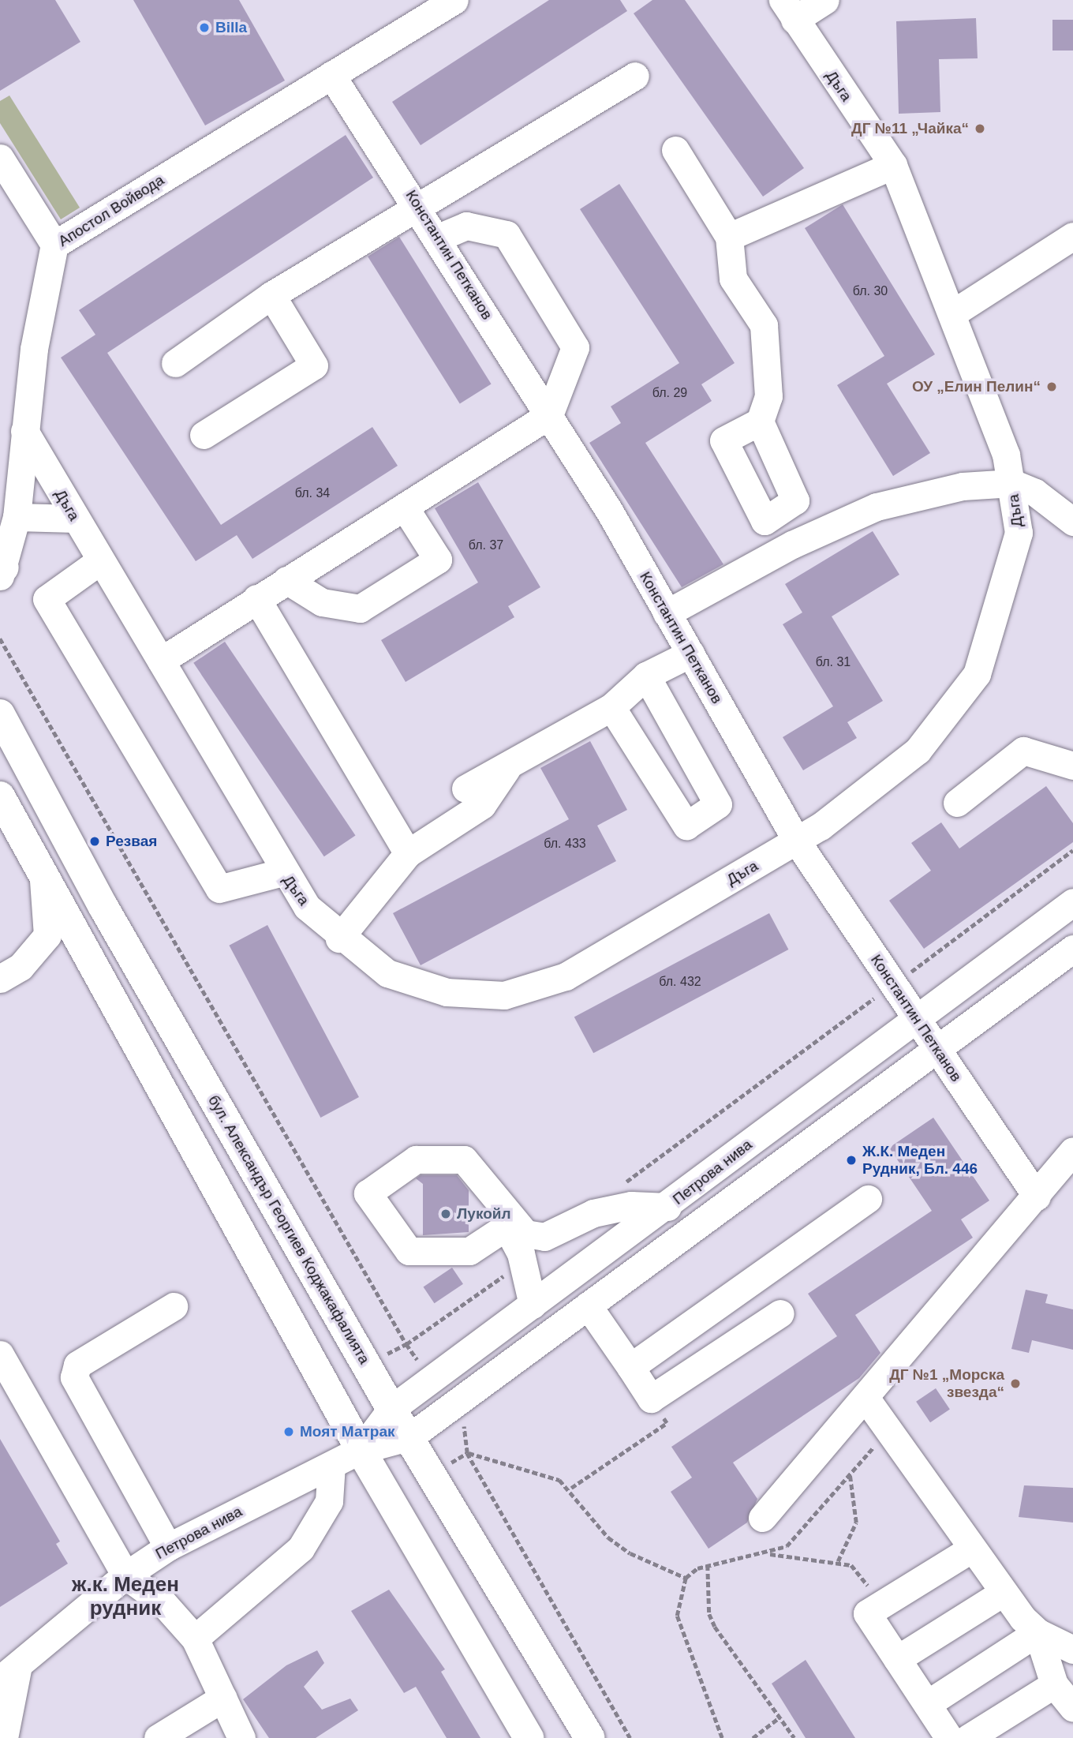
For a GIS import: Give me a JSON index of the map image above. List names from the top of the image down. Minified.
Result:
{"streets":{"main road":["бул. Александър Георгиев Коджакафалията"],"street":["Дъга","Апостол Войвода","Константин Петканов","Петрова нива"]},"crossings":[["Дъга","Апостол Войвода"],["Дъга","Константин Петканов"],["Апостол Войвода","Константин Петканов"],["Константин Петканов","Петрова нива"],["Петрова нива","бул. Александър Георгиев Коджакафалията"]],"districts":["ж.к. Меден рудник"],"places":["Billa","ДГ №11 „Чайка“","ОУ „Елин Пелин“","Резвая","Ж.К. Меден Рудник, Бл. 446","Лукойл","ДГ №1 „Морска звезда“","Моят Матрак"],"house_numbers":["бл. 30","бл. 29","бл. 34","бл. 37","бл. 31","бл. 433","бл. 432"]}
